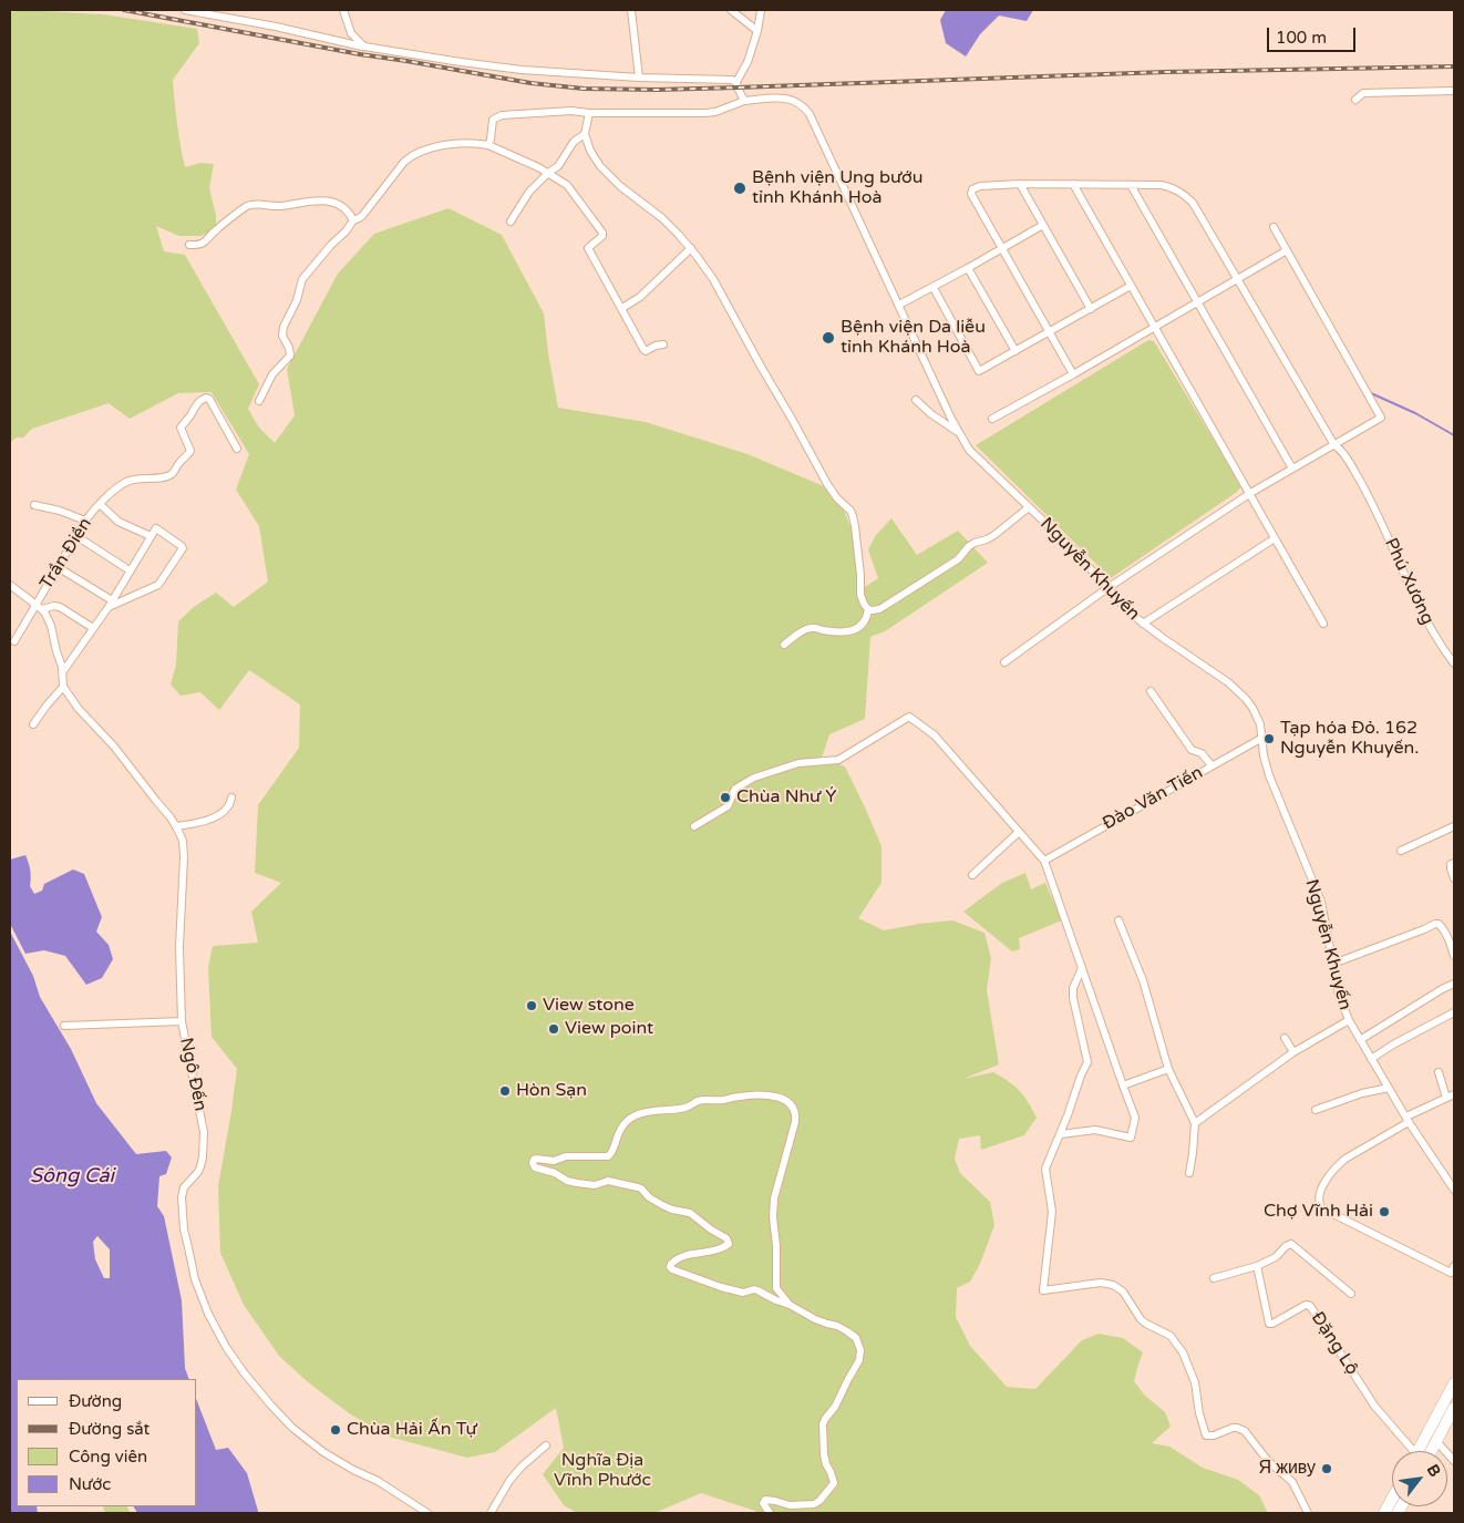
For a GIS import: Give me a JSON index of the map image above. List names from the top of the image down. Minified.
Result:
{"streets":{"street":["Trần Điền","Nguyễn Khuyến","Phú Xương","Đào Văn Tiến","Ngô Đến","Đặng Lộ"]},"crossings":[["Nguyễn Khuyến","Đào Văn Tiến"]],"water":["Sông Cái"],"parks":["Nghĩa Địa Vĩnh Phước"],"places":["Bệnh viện Ung bướu tỉnh Khánh Hoà","Bệnh viện Da liễu tỉnh Khánh Hoà","Tạp hóa Đỏ. 162 Nguyễn Khuyến.","Chùa Như Ý","View stone","View point","Hòn Sạn","Chợ Vĩnh Hải","Chùa Hải Ấn Tự","Я живу"],"legend":["Đường","Đường sắt","Công viên","Nước"],"scale_bar":"100 m","north":"top right"}
